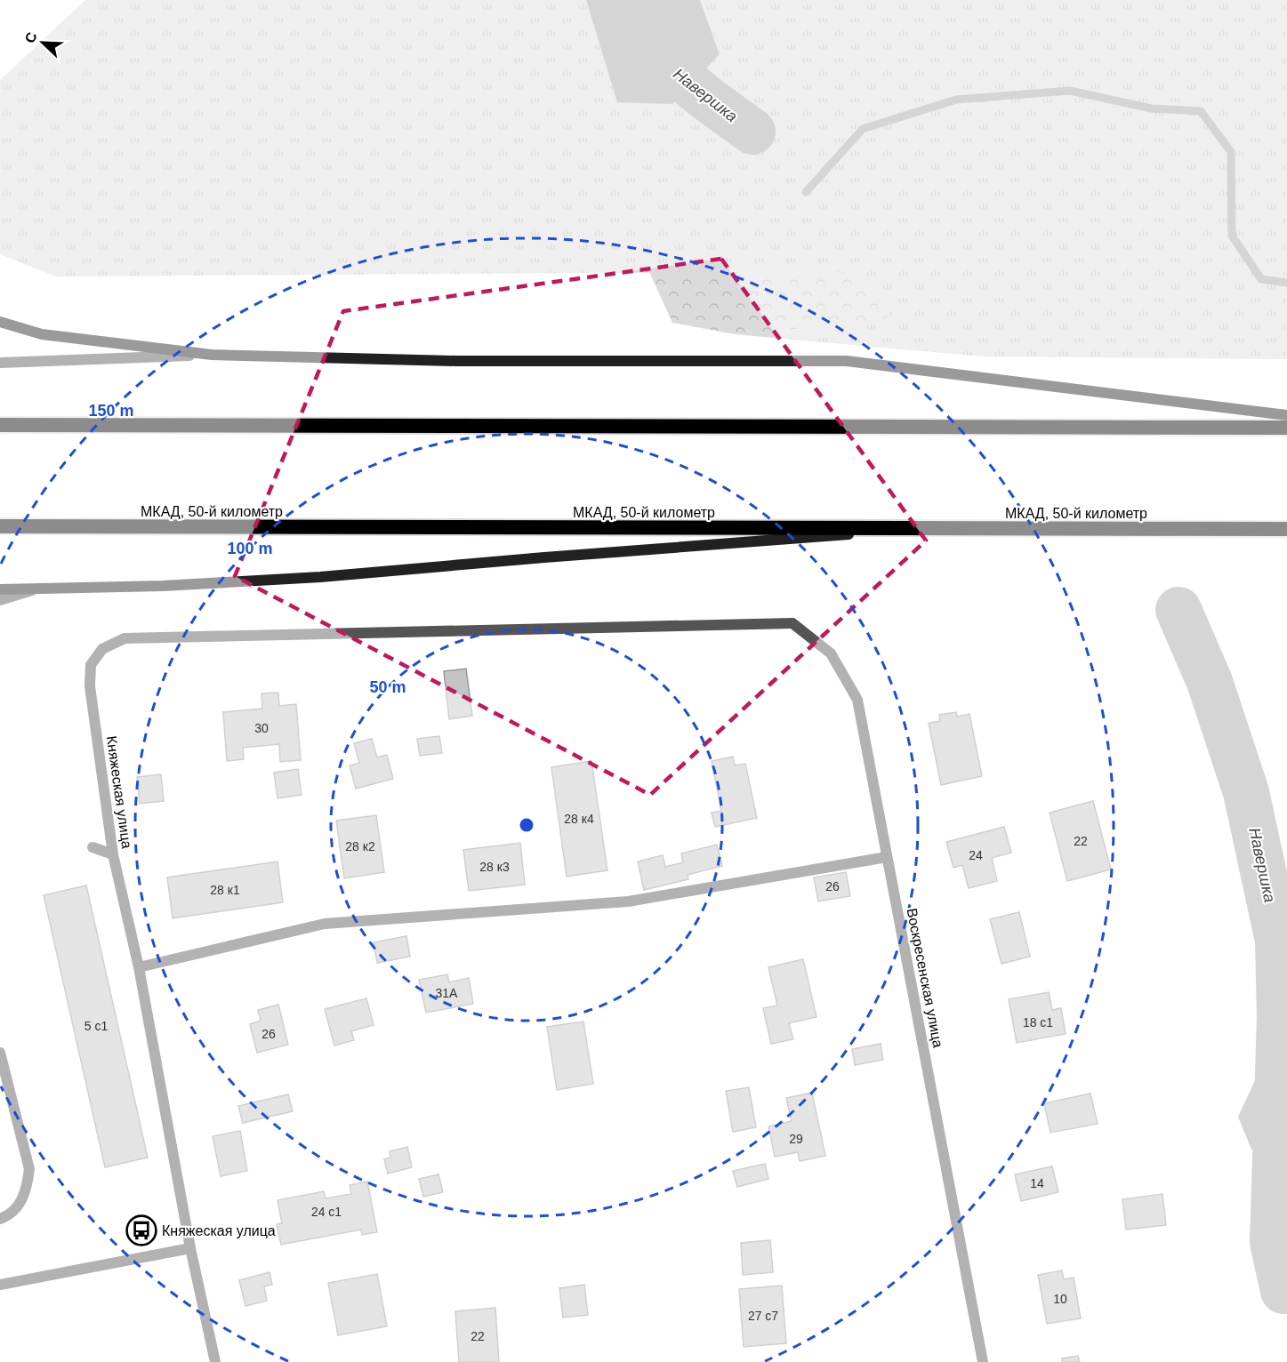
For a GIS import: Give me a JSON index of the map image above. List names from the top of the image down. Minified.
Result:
{"streets":{"highway":["МКАД, 50-й километр"],"street":["Княжеская улица","Воскресенская улица"]},"crossings":[["Княжеская улица","Воскресенская улица"]],"water":["Навершка"],"places":{"bus stop":["Княжеская улица"]},"house_numbers":["30","28 к4","22","28 к2","24","28 к3","26","28 к1","31А","18 с1","5 с1","26","29","14","24 с1","10","27 с7","22"],"north":"top left","rings":["150 m","100 m","50 m"]}
